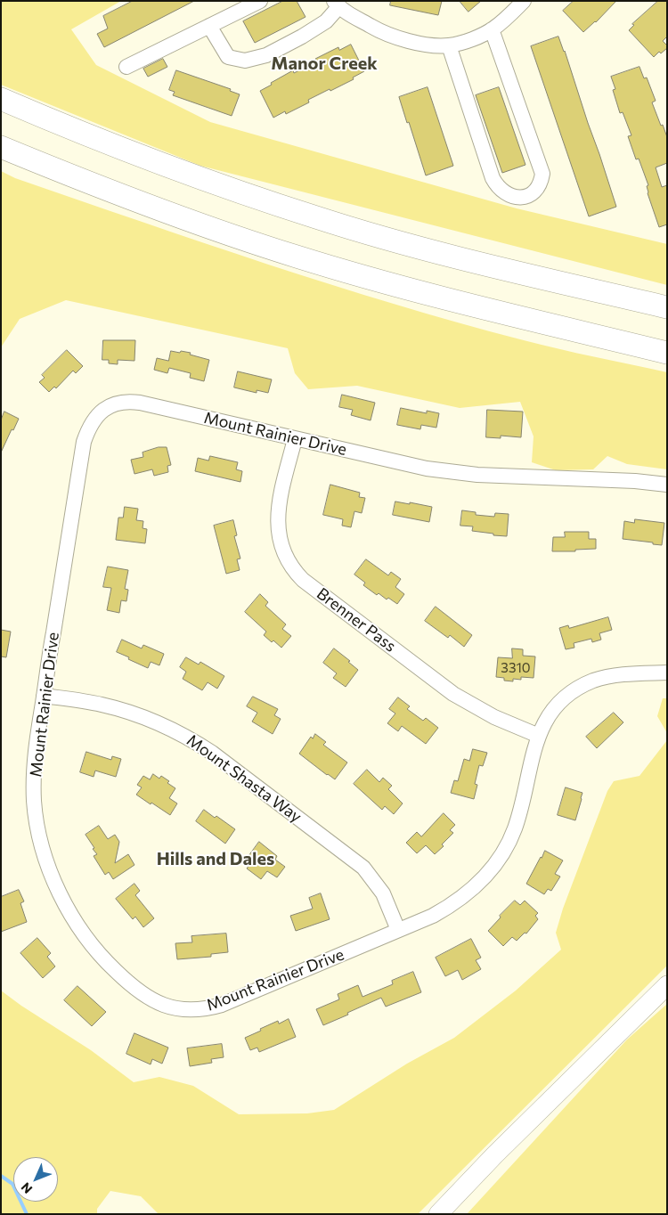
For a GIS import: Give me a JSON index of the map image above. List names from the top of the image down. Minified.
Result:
{"streets":{"street":["Mount Rainier Drive","Brenner Pass","Mount Shasta Way"]},"crossings":[["Mount Rainier Drive","Brenner Pass"],["Mount Rainier Drive","Mount Shasta Way"]],"districts":["Manor Creek","Hills and Dales"],"house_numbers":["3310"],"north":"bottom left"}
